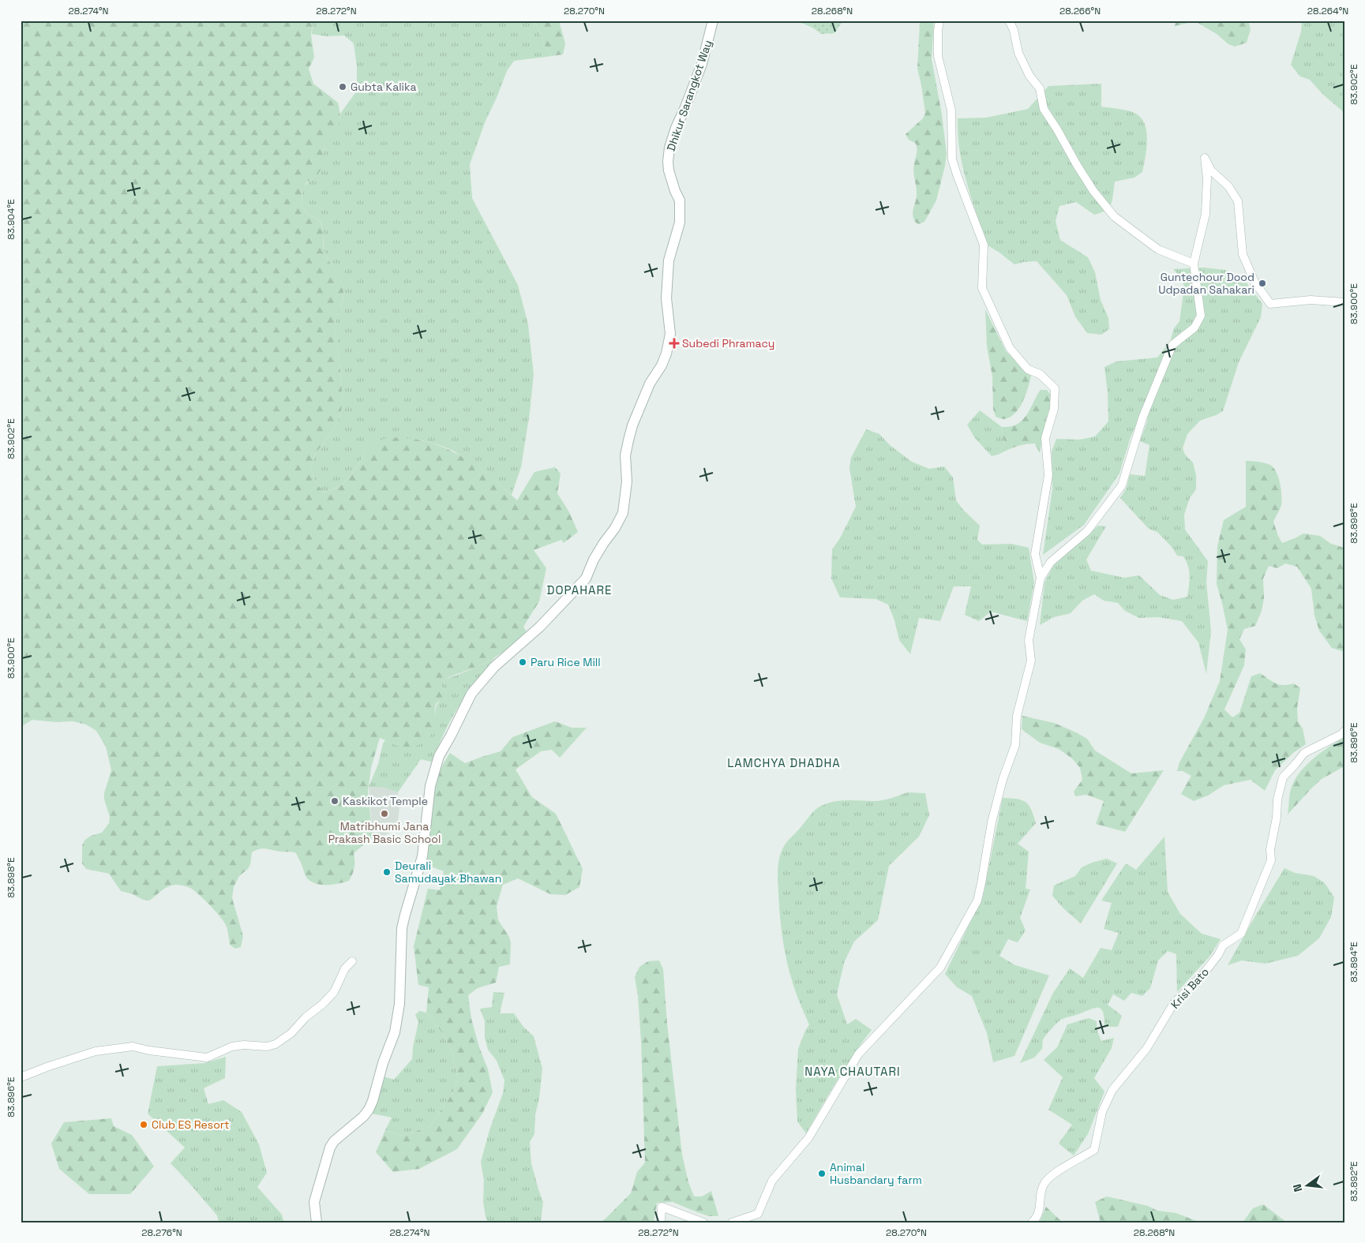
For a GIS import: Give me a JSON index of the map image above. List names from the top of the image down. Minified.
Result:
{"streets":{"street":["Dhikur Sarangkot Way","Krisi Bato"]},"districts":["DOPAHARE","LAMCHYA DHADHA","NAYA CHAUTARI"],"places":{"other":["Gubta Kalika","Guntechour Dood Udpadan Sahakari","Paru Rice Mill","Kaskikot Temple","Matribhumi Jana Prakash Basic School","Deurali Samudayak Bhawan","Club ES Resort","Animal Husbandary farm"],"health":["Subedi Phramacy"]},"north":"left","coordinates":["28.274°N","28.272°N","28.270°N","28.268°N","28.266°N","28.264°N","83.902°E","83.904°E","83.900°E","83.898°E","83.896°E","83.894°E","83.892°E","28.276°N"]}
